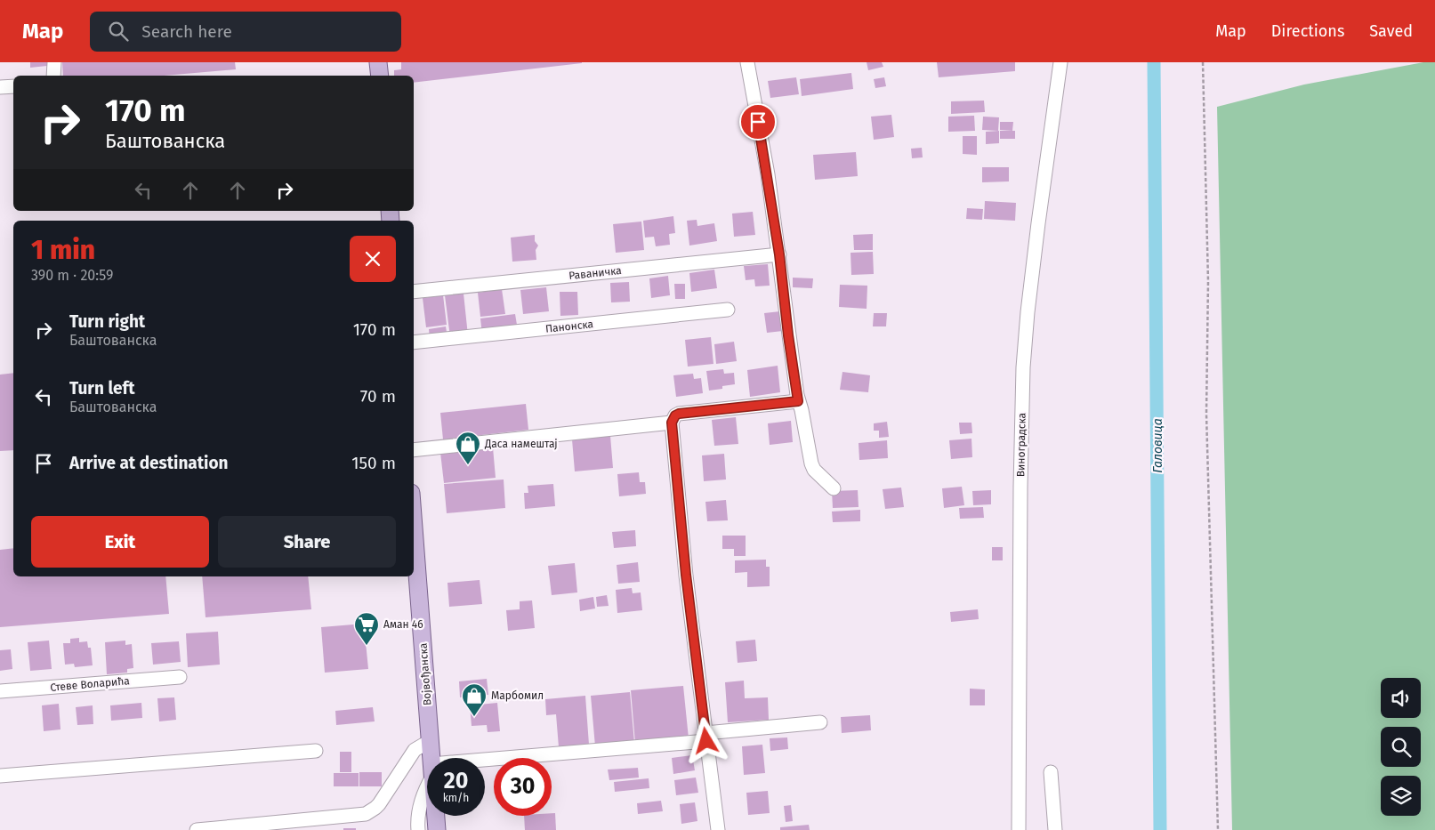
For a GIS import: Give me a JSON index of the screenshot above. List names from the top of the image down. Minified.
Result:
{"streets":{"main road":["Војвођанска"],"street":["Раваничка","Панонска","Виноградска","Стеве Воларића"]},"water":["Галовица"],"places":{"shop":["Даса намештај","Марбомил"],"supermarket":["Аман 46"]},"page":{"header":"Map","search":"Search here","nav":["Map","Directions","Saved"],"turn":["170 m","Баштованска"],"heading":["1 min","390 m · 20:59"],"list":[{"name":"Turn right","note":"Баштованска","value":"170 m"},{"name":"Turn left","note":"Баштованска","value":"70 m"},{"name":"Arrive at destination","value":"150 m"}],"buttons":["Exit","Share"],"speed":"20 km/h","limit":"30"}}
